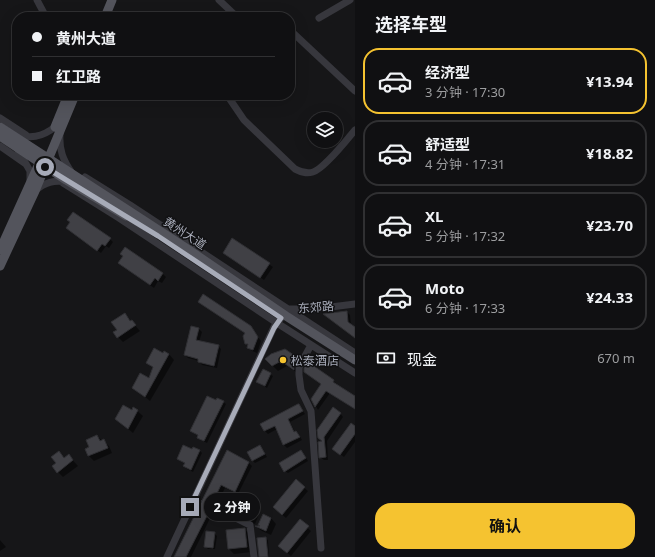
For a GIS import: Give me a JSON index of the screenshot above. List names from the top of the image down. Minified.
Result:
{"streets":{"main road":["黄州大道"],"street":["东郊路"]},"crossings":[["黄州大道","东郊路"]],"places":["松泰酒店"],"page":{"heading":"选择车型","banner":["黄州大道","红卫路"],"list":[{"name":"经济型","note":"3 分钟 · 17:30","value":"¥13.94"},{"name":"舒适型","note":"4 分钟 · 17:31","value":"¥18.82"},{"name":"XL","note":"5 分钟 · 17:32","value":"¥23.70"},{"name":"Moto","note":"6 分钟 · 17:33","value":"¥24.33"}],"pay":["现金","670 m"],"bubble":"2 分钟","buttons":"确认"}}
